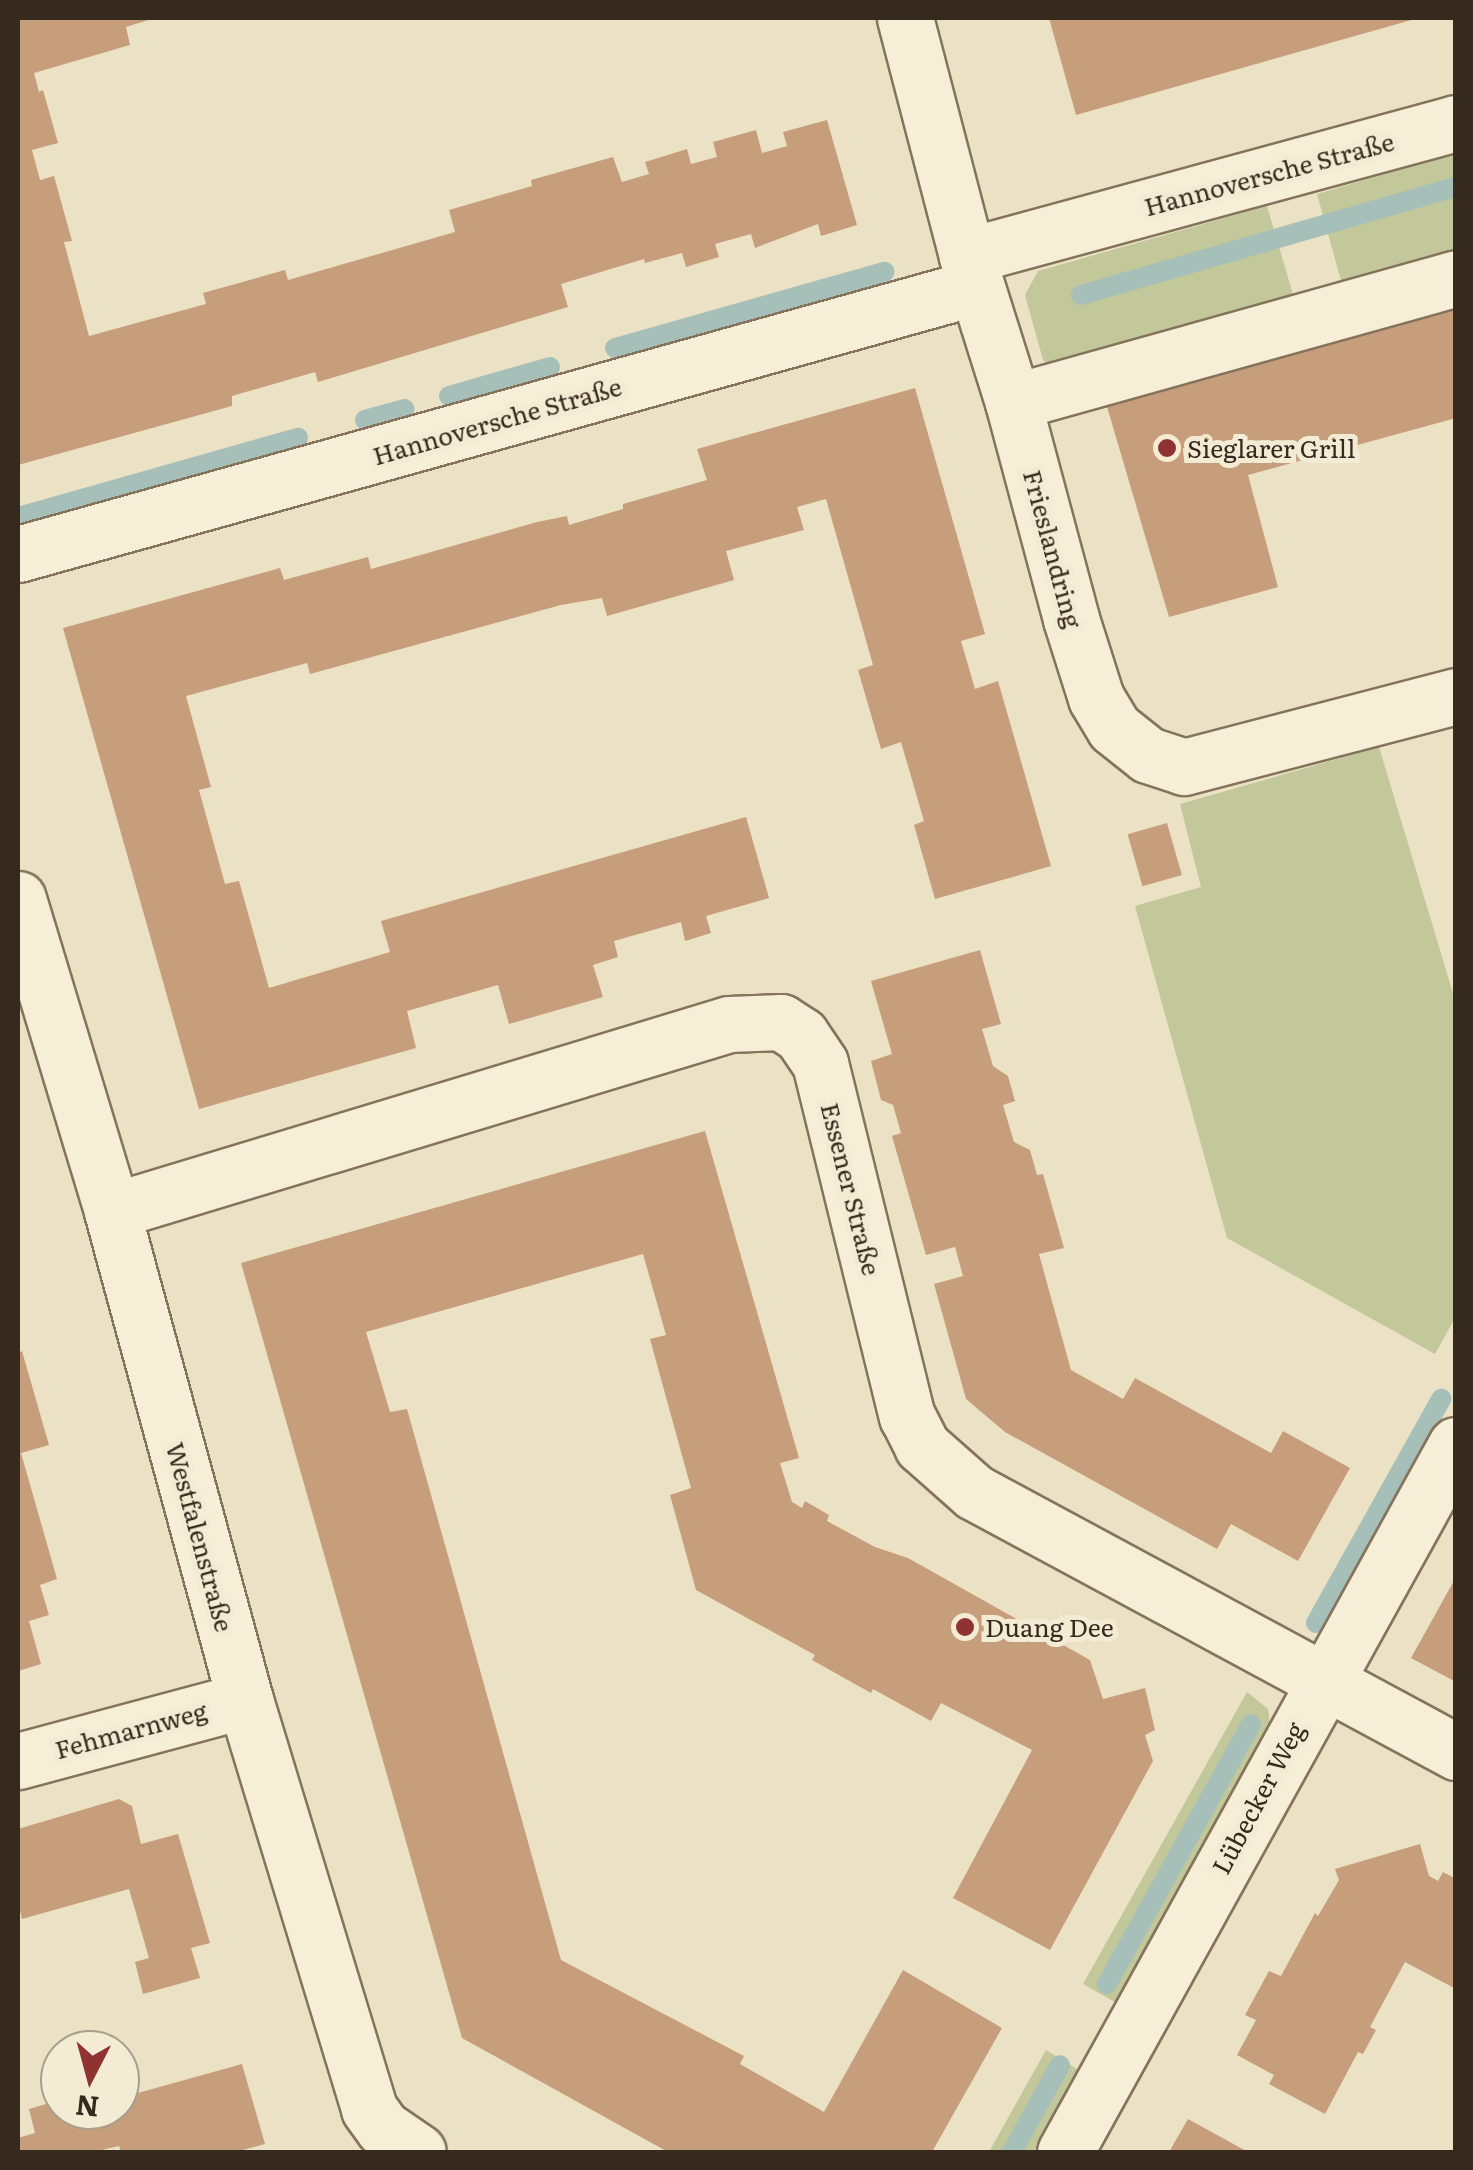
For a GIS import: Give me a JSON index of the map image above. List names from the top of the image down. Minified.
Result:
{"streets":{"street":["Hannoversche Straße","Frieslandring","Essener Straße","Westfalenstraße","Fehmarnweg","Lübecker Weg"]},"crossings":[["Hannoversche Straße","Frieslandring"],["Essener Straße","Westfalenstraße"],["Essener Straße","Lübecker Weg"],["Westfalenstraße","Fehmarnweg"]],"places":["Sieglarer Grill","Duang Dee"],"north":"bottom"}
